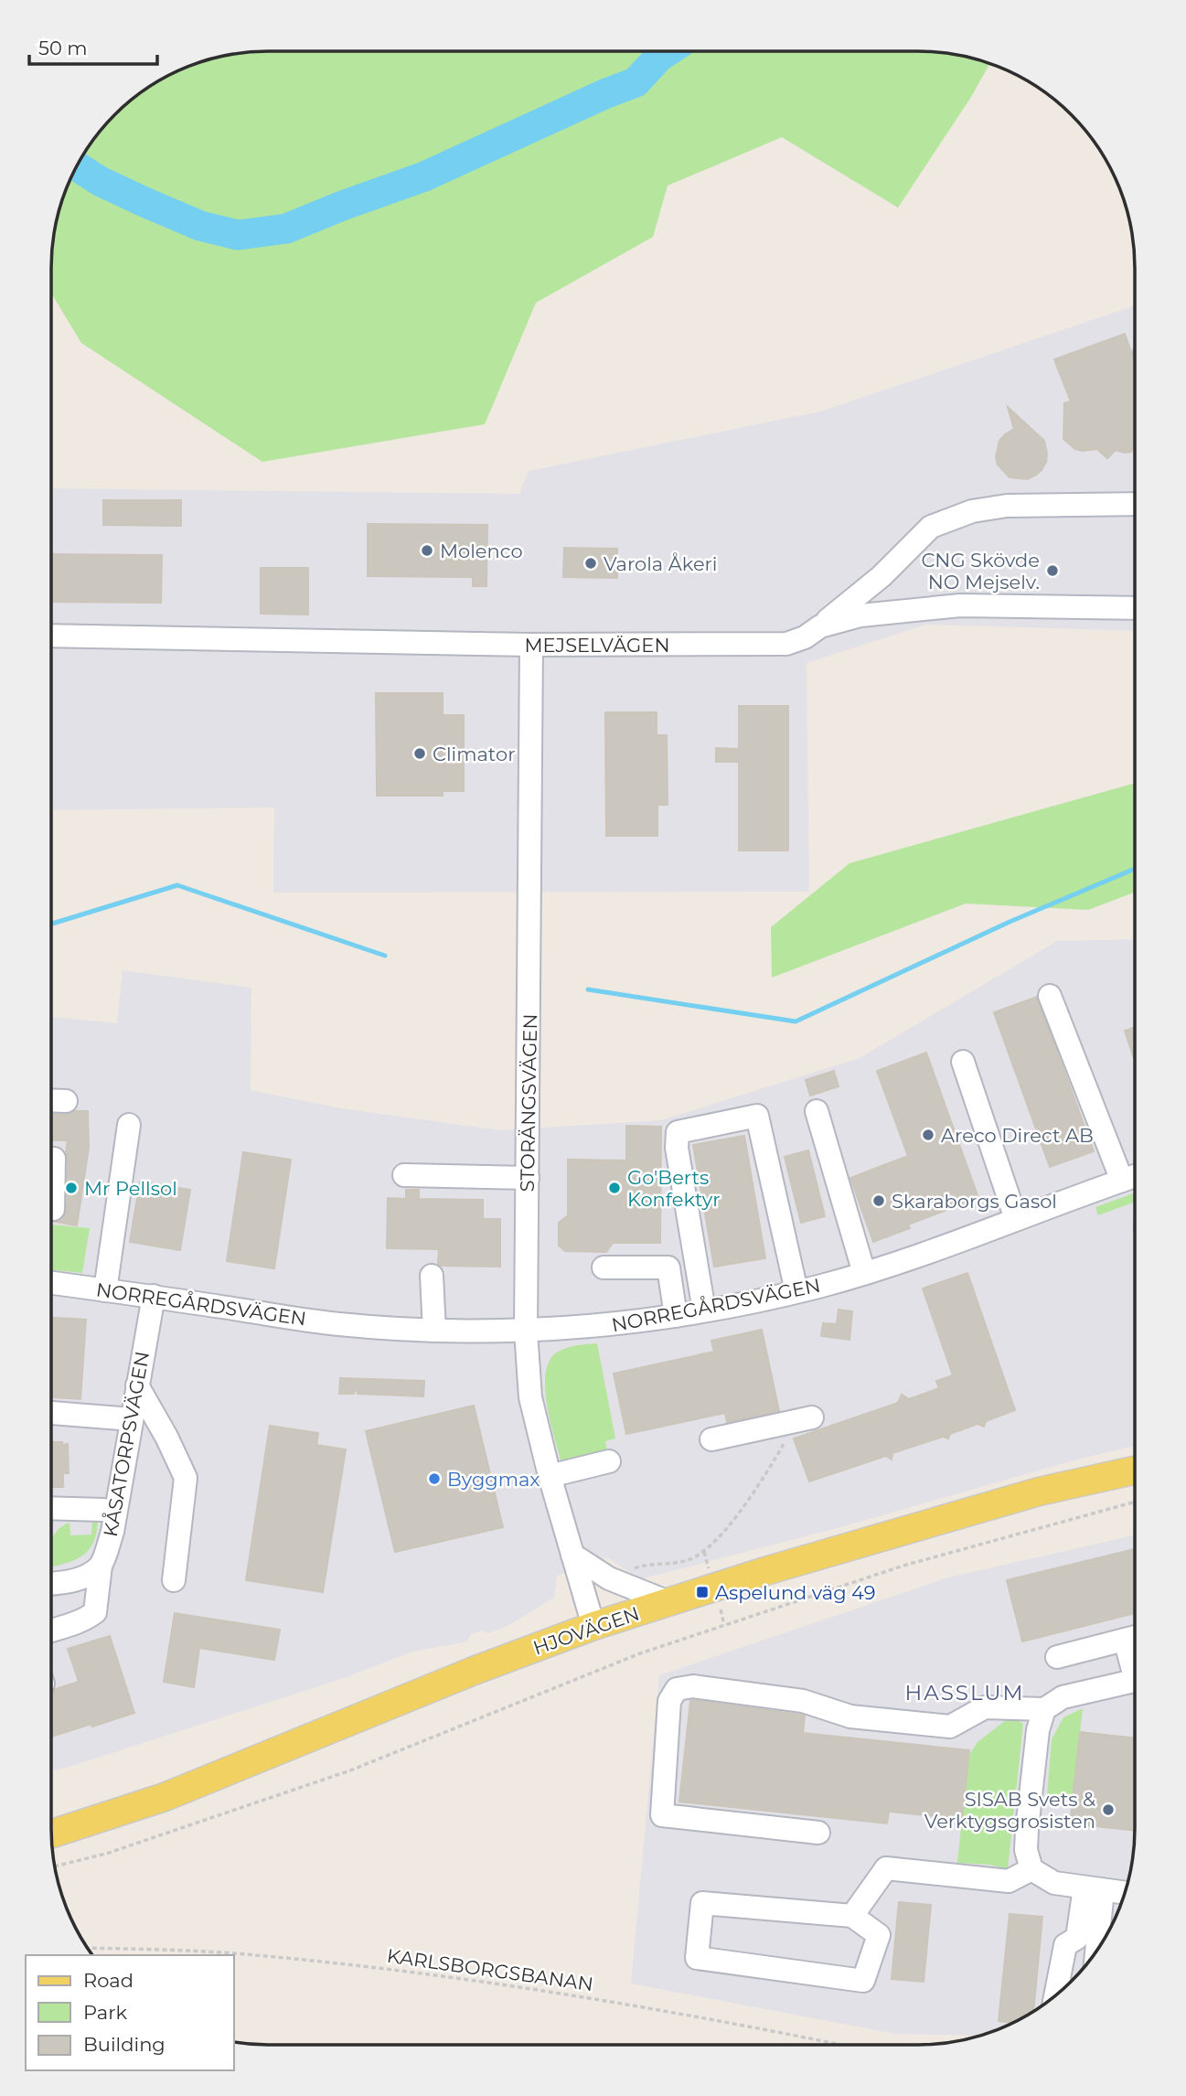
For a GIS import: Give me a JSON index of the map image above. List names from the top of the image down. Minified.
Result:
{"streets":{"main road":["HJOVÄGEN"],"street":["MEJSELVÄGEN","STORÄNGSVÄGEN","NORREGÅRDSVÄGEN","KÅSATORPSVÄGEN"],"path":["KARLSBORGSBANAN"]},"crossings":[["MEJSELVÄGEN","STORÄNGSVÄGEN"],["STORÄNGSVÄGEN","NORREGÅRDSVÄGEN"],["STORÄNGSVÄGEN","HJOVÄGEN"],["NORREGÅRDSVÄGEN","KÅSATORPSVÄGEN"]],"districts":["HASSLUM"],"places":{"other":["Molenco","Varola Åkeri","CNG Skövde NO Mejselv.","Climator","Areco Direct AB","Mr Pellsol","Go'Berts Konfektyr","Skaraborgs Gasol","Byggmax","SISAB Svets & Verktygsgrosisten"],"transit":["Aspelund väg 49"]},"legend":["Road","Park","Building"],"scale_bar":"50 m"}
